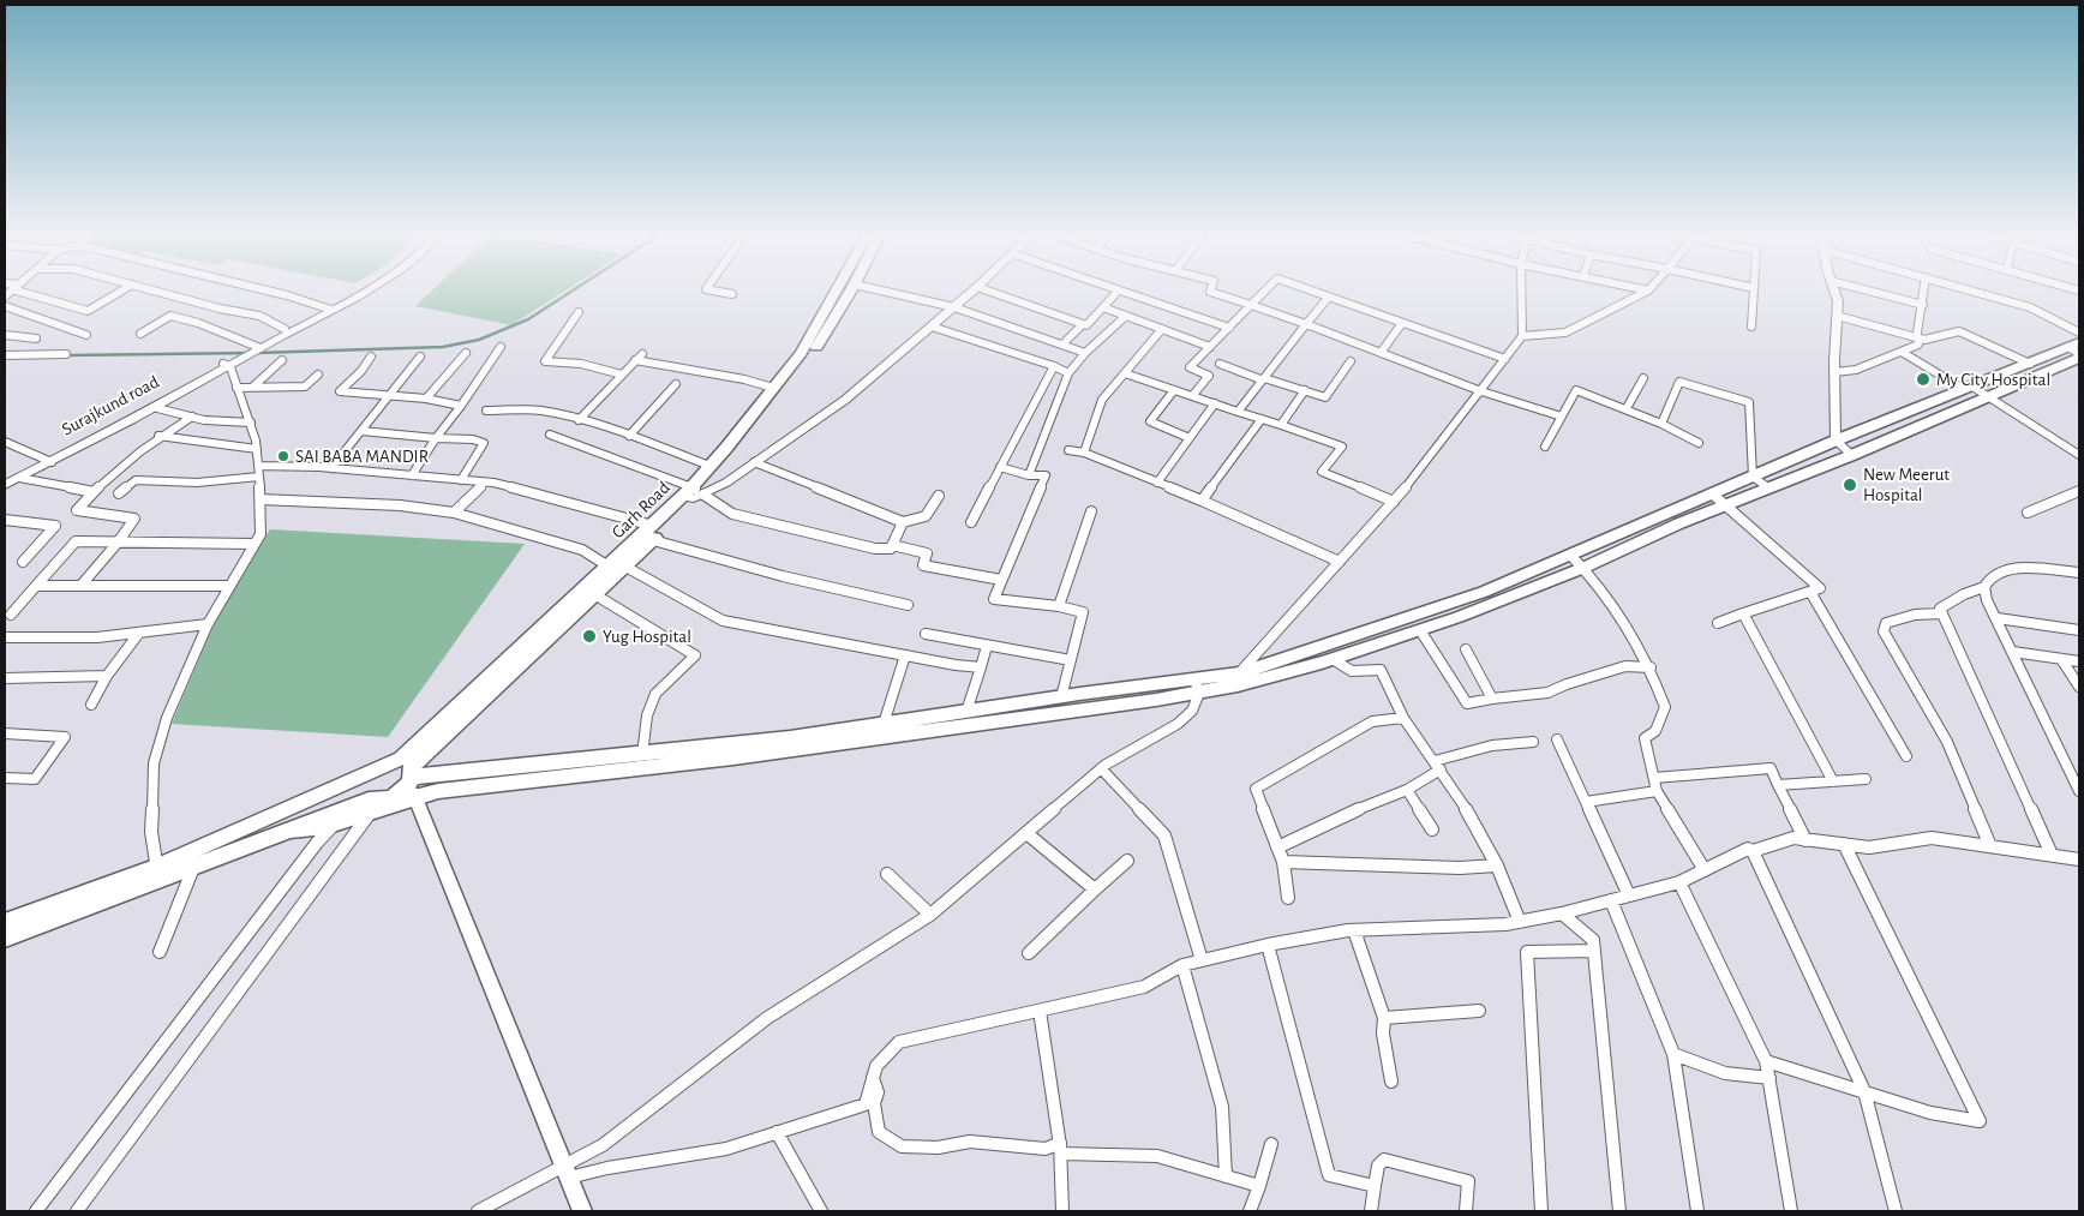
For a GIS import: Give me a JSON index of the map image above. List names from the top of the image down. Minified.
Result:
{"streets":{"main road":["Garh Road"],"street":["Surajkund road"]},"places":["My City Hospital","SAI BABA MANDIR","New Meerut Hospital","Yug Hospital"]}
